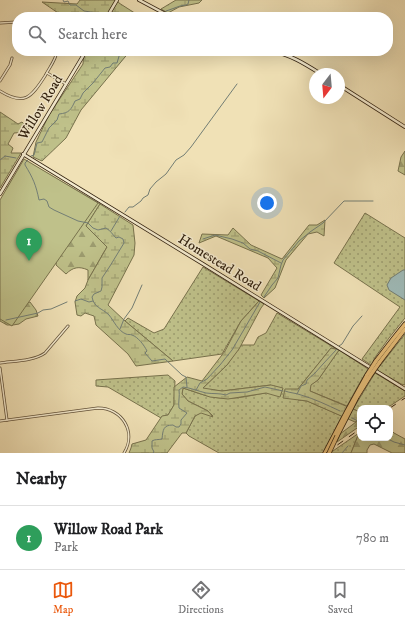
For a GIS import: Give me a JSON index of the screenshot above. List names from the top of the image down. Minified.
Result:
{"streets":{"street":["Willow Road","Homestead Road"]},"crossings":[["Willow Road","Homestead Road"]],"north":"bottom","page":{"search":"Search here","pins":"1","heading":"Nearby","list":[{"mark":"1","name":"Willow Road Park","note":"Park","value":"780 m"}],"nav":["Map","Directions","Saved"]}}
